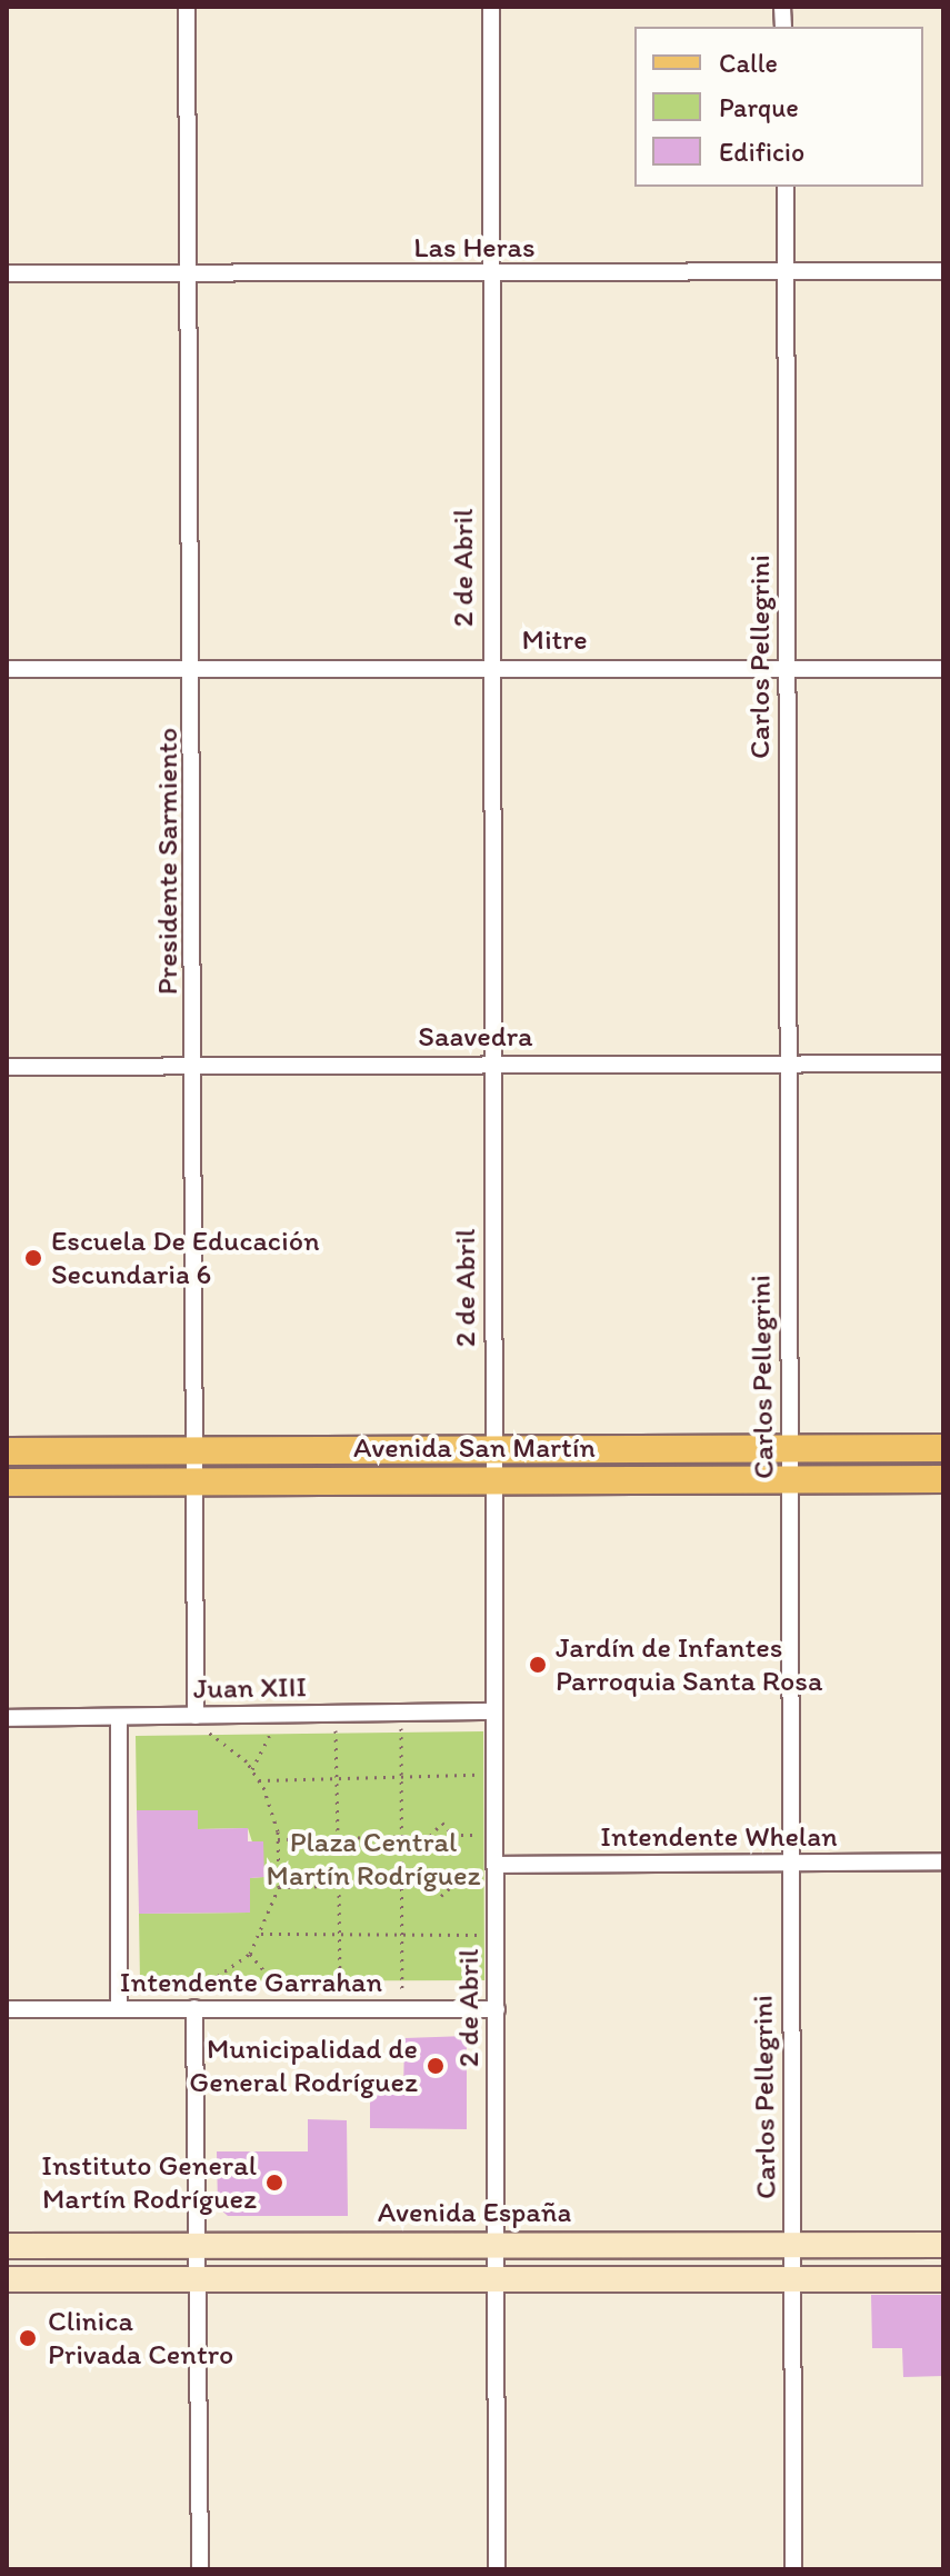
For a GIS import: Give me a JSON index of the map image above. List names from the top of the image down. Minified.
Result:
{"streets":{"main road":["Avenida San Martín","Avenida España"],"street":["Las Heras","2 de Abril","Mitre","Carlos Pellegrini","Presidente Sarmiento","Saavedra","Juan XIII","Intendente Whelan","Intendente Garrahan"]},"crossings":[["Las Heras","2 de Abril"],["Las Heras","Carlos Pellegrini"],["Las Heras","Presidente Sarmiento"],["2 de Abril","Mitre"],["2 de Abril","Saavedra"],["2 de Abril","Avenida San Martín"],["2 de Abril","Juan XIII"],["2 de Abril","Intendente Whelan"],["2 de Abril","Intendente Garrahan"],["2 de Abril","Avenida España"],["Mitre","Carlos Pellegrini"],["Mitre","Presidente Sarmiento"],["Carlos Pellegrini","Saavedra"],["Carlos Pellegrini","Avenida San Martín"],["Carlos Pellegrini","Intendente Whelan"],["Carlos Pellegrini","Avenida España"],["Presidente Sarmiento","Saavedra"],["Presidente Sarmiento","Avenida San Martín"],["Presidente Sarmiento","Juan XIII"]],"parks":["Plaza Central Martín Rodríguez"],"places":["Escuela De Educación Secundaria 6","Jardín de Infantes Parroquia Santa Rosa","Municipalidad de General Rodríguez","Instituto General Martín Rodríguez","Clinica Privada Centro"],"legend":["Calle","Parque","Edificio"]}
